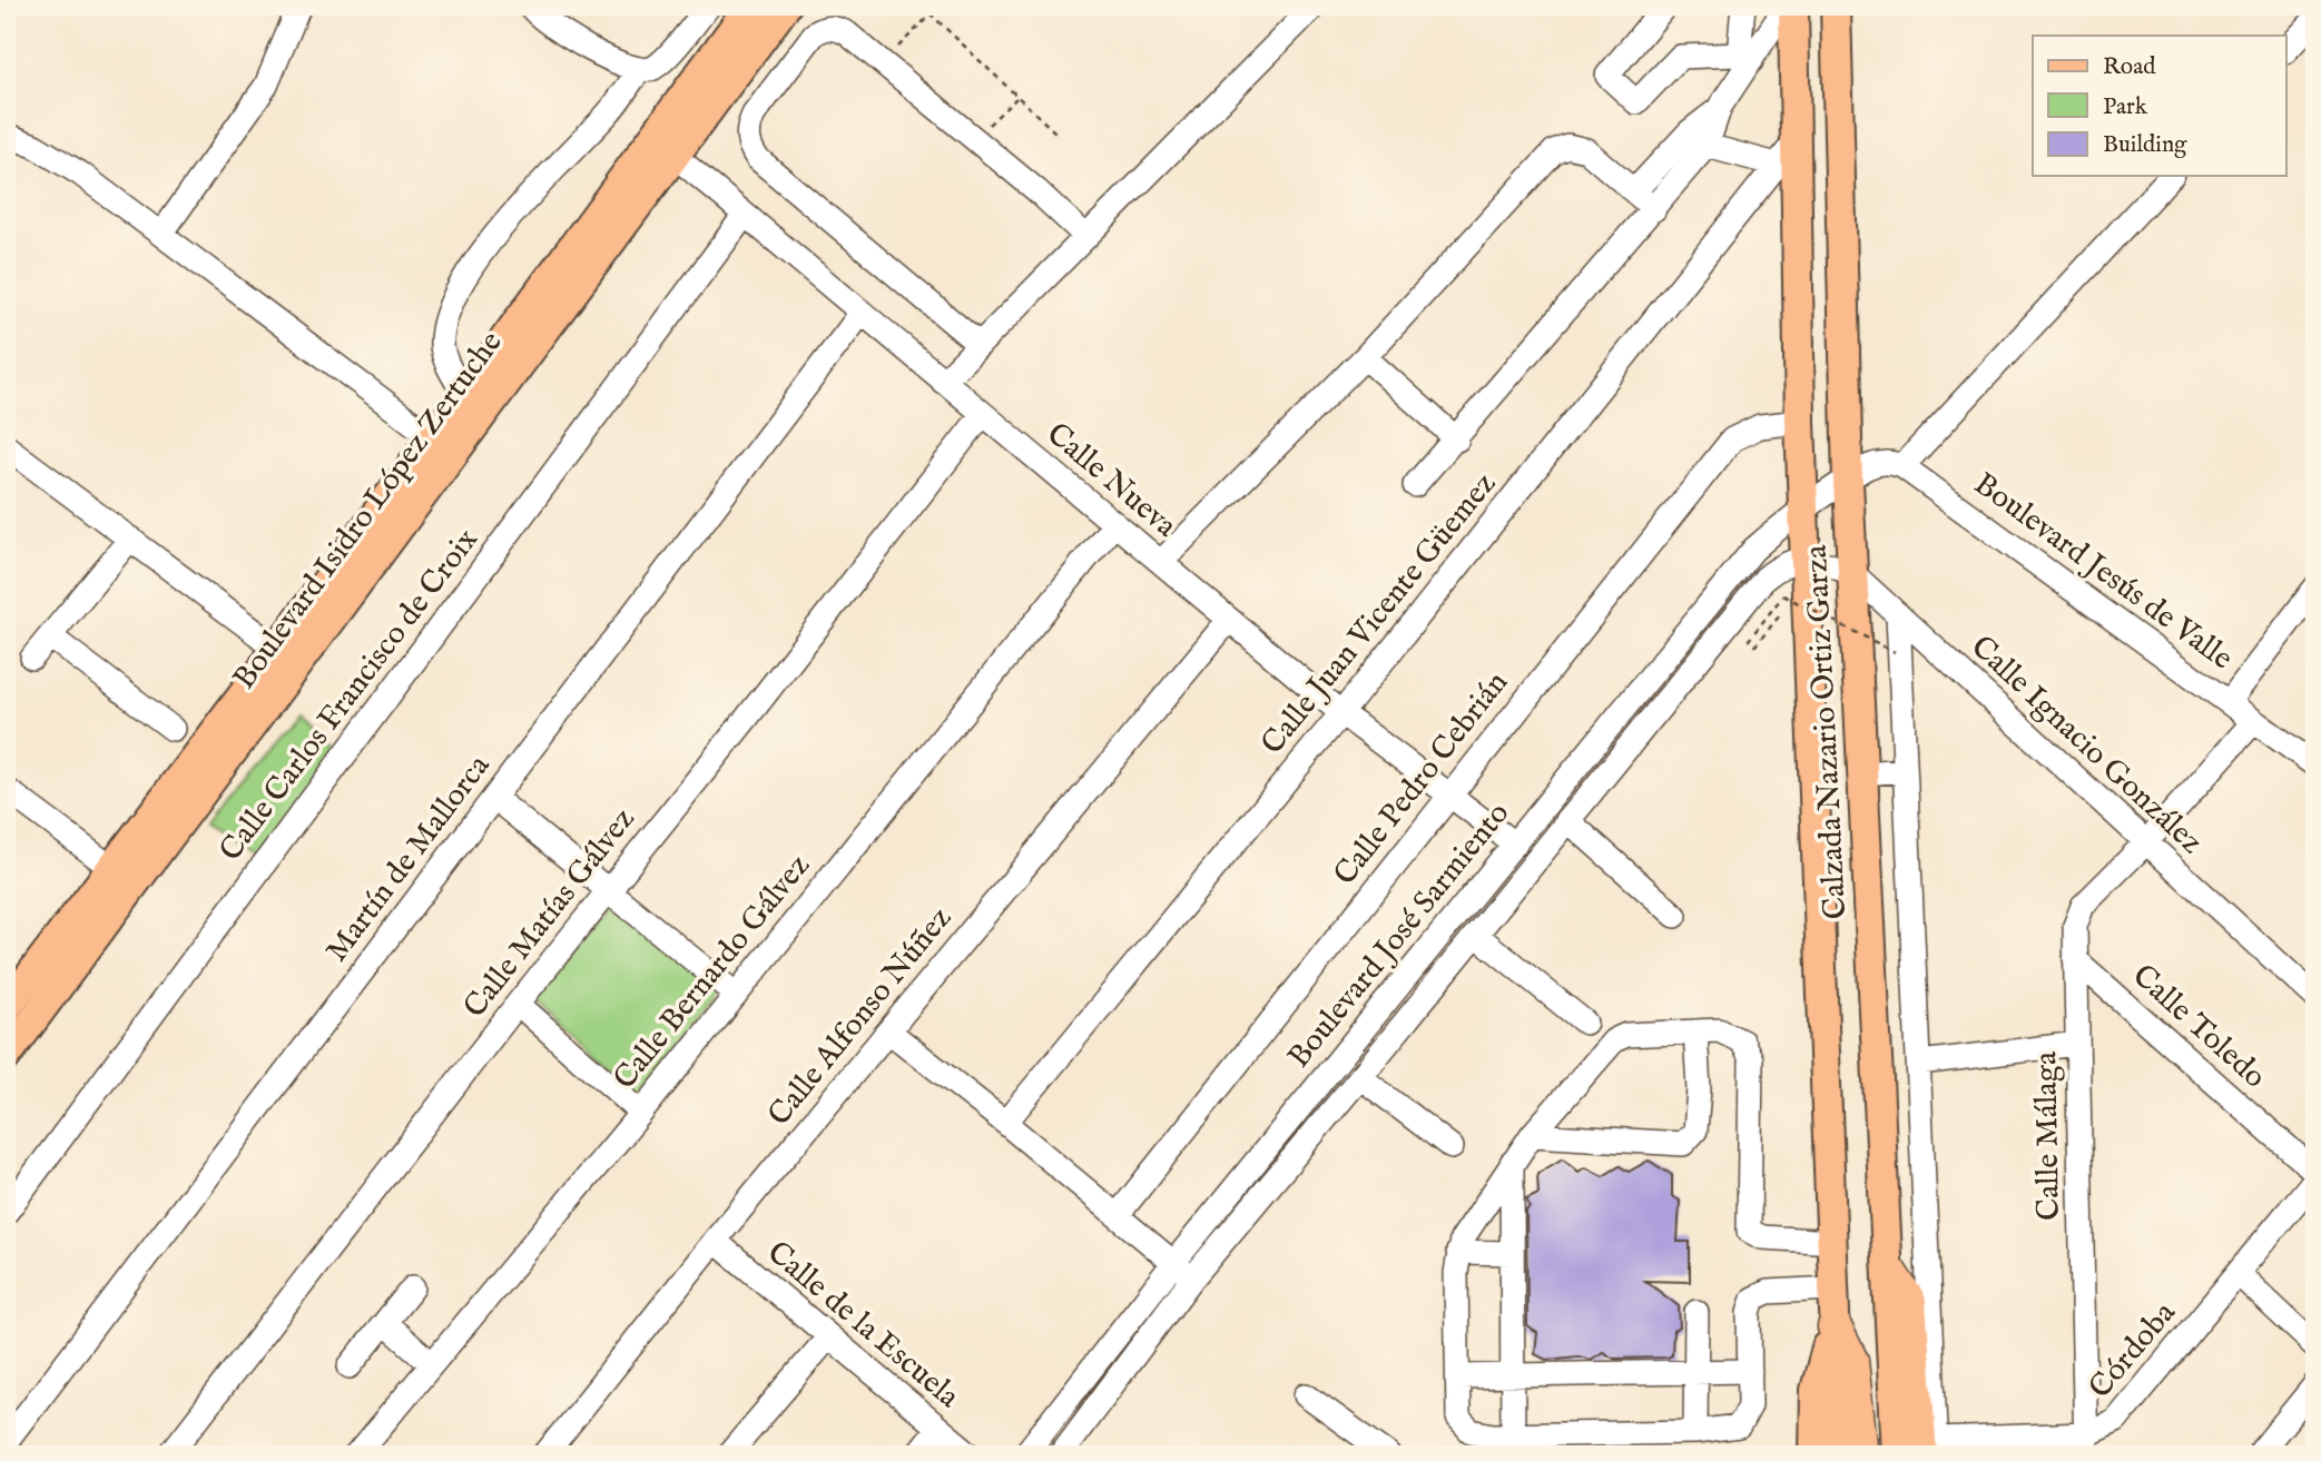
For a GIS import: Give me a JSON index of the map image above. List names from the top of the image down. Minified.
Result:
{"streets":{"main road":["Boulevard Isidro López Zertuche","Calzada Nazario Ortiz Garza"],"street":["Calle Nueva","Boulevard Jesús de Valle","Calle Juan Vicente Güemez","Calle Carlos Francisco de Croix","Calle Ignacio González","Calle Pedro Cebrián","Martín de Mallorca","Calle Matías Gálvez","Boulevard José Sarmiento","Calle Bernardo Gálvez","Calle Alfonso Núñez","Calle Toledo","Calle Málaga","Calle de la Escuela","Córdoba"]},"crossings":[["Calle Nueva","Boulevard Isidro López Zertuche"],["Calle Nueva","Calle Juan Vicente Güemez"],["Calle Nueva","Calle Carlos Francisco de Croix"],["Calle Nueva","Calle Pedro Cebrián"],["Calle Nueva","Martín de Mallorca"],["Calle Nueva","Calle Matías Gálvez"],["Calle Nueva","Boulevard José Sarmiento"],["Calle Nueva","Calle Bernardo Gálvez"],["Calle Nueva","Calle Alfonso Núñez"],["Boulevard Jesús de Valle","Calle Málaga"],["Calle Juan Vicente Güemez","Calzada Nazario Ortiz Garza"],["Calzada Nazario Ortiz Garza","Calle Ignacio González"],["Calzada Nazario Ortiz Garza","Calle Pedro Cebrián"],["Calzada Nazario Ortiz Garza","Boulevard José Sarmiento"],["Calle Ignacio González","Boulevard José Sarmiento"],["Calle Ignacio González","Calle Málaga"],["Calle Alfonso Núñez","Calle de la Escuela"],["Calle Toledo","Calle Málaga"],["Calle Málaga","Córdoba"]],"legend":["Road","Park","Building"]}
